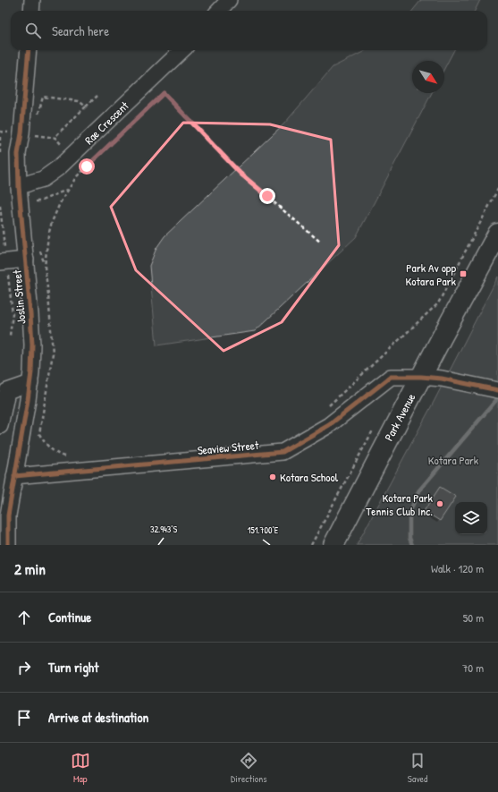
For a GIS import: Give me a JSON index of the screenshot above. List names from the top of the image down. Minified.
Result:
{"streets":{"main road":["Park Avenue"],"street":["Rae Crescent","Joslin Street","Seaview Street"]},"crossings":[["Rae Crescent","Joslin Street"],["Joslin Street","Seaview Street"],["Park Avenue","Seaview Street"]],"parks":["Kotara Park"],"places":{"transit":["Park Av opp Kotara Park"],"other":["Kotara School","Kotara Park Tennis Club Inc."]},"north":"bottom right","page":{"search":"Search here","heading":["2 min","Walk · 120 m"],"list":[["Continue","50 m"],["Turn right","70 m"],"Arrive at destination"],"nav":["Map","Directions","Saved"]},"coordinates":["32.943°S","151.700°E"]}
